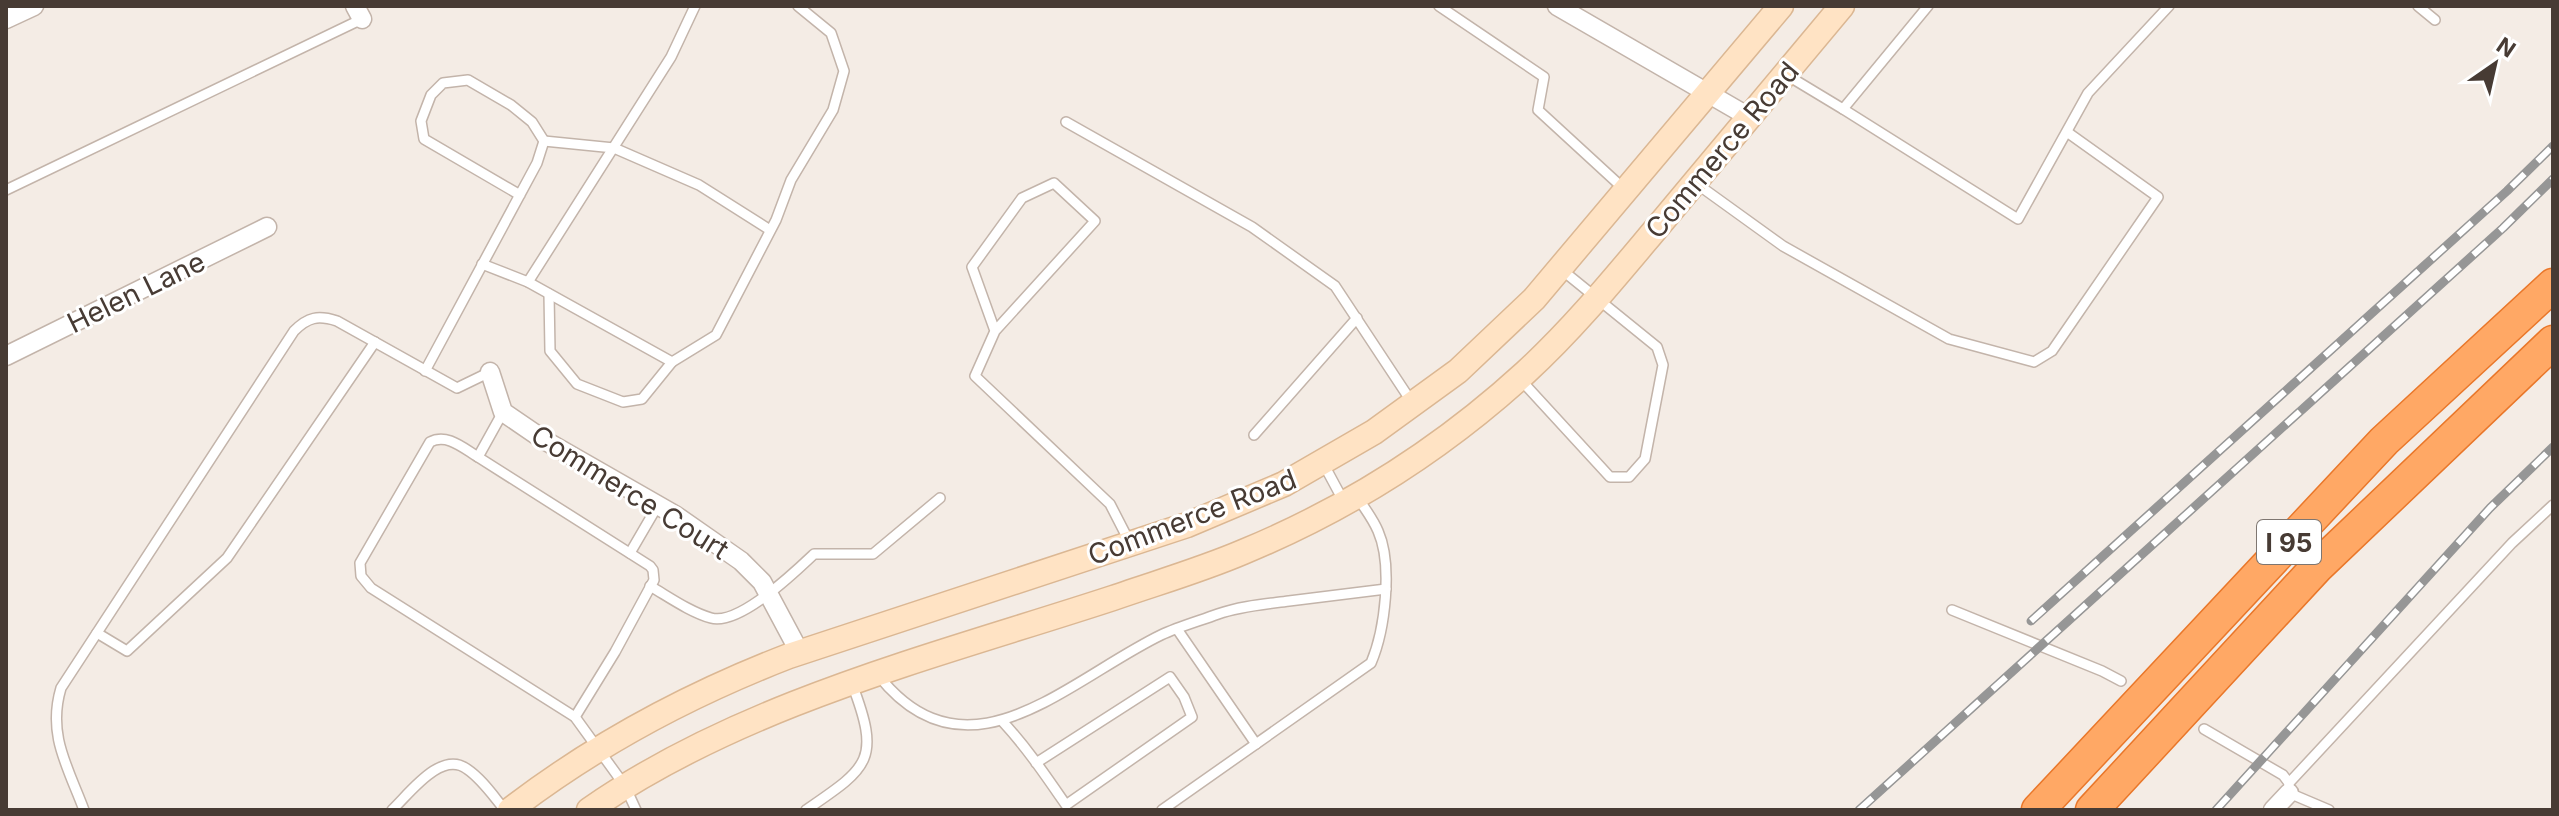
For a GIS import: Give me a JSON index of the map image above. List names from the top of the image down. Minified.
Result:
{"streets":{"highway":["I 95"],"main road":["Commerce Road"],"street":["Helen Lane","Commerce Court"]},"crossings":[["Commerce Road","Commerce Court"]],"north":"top right"}
